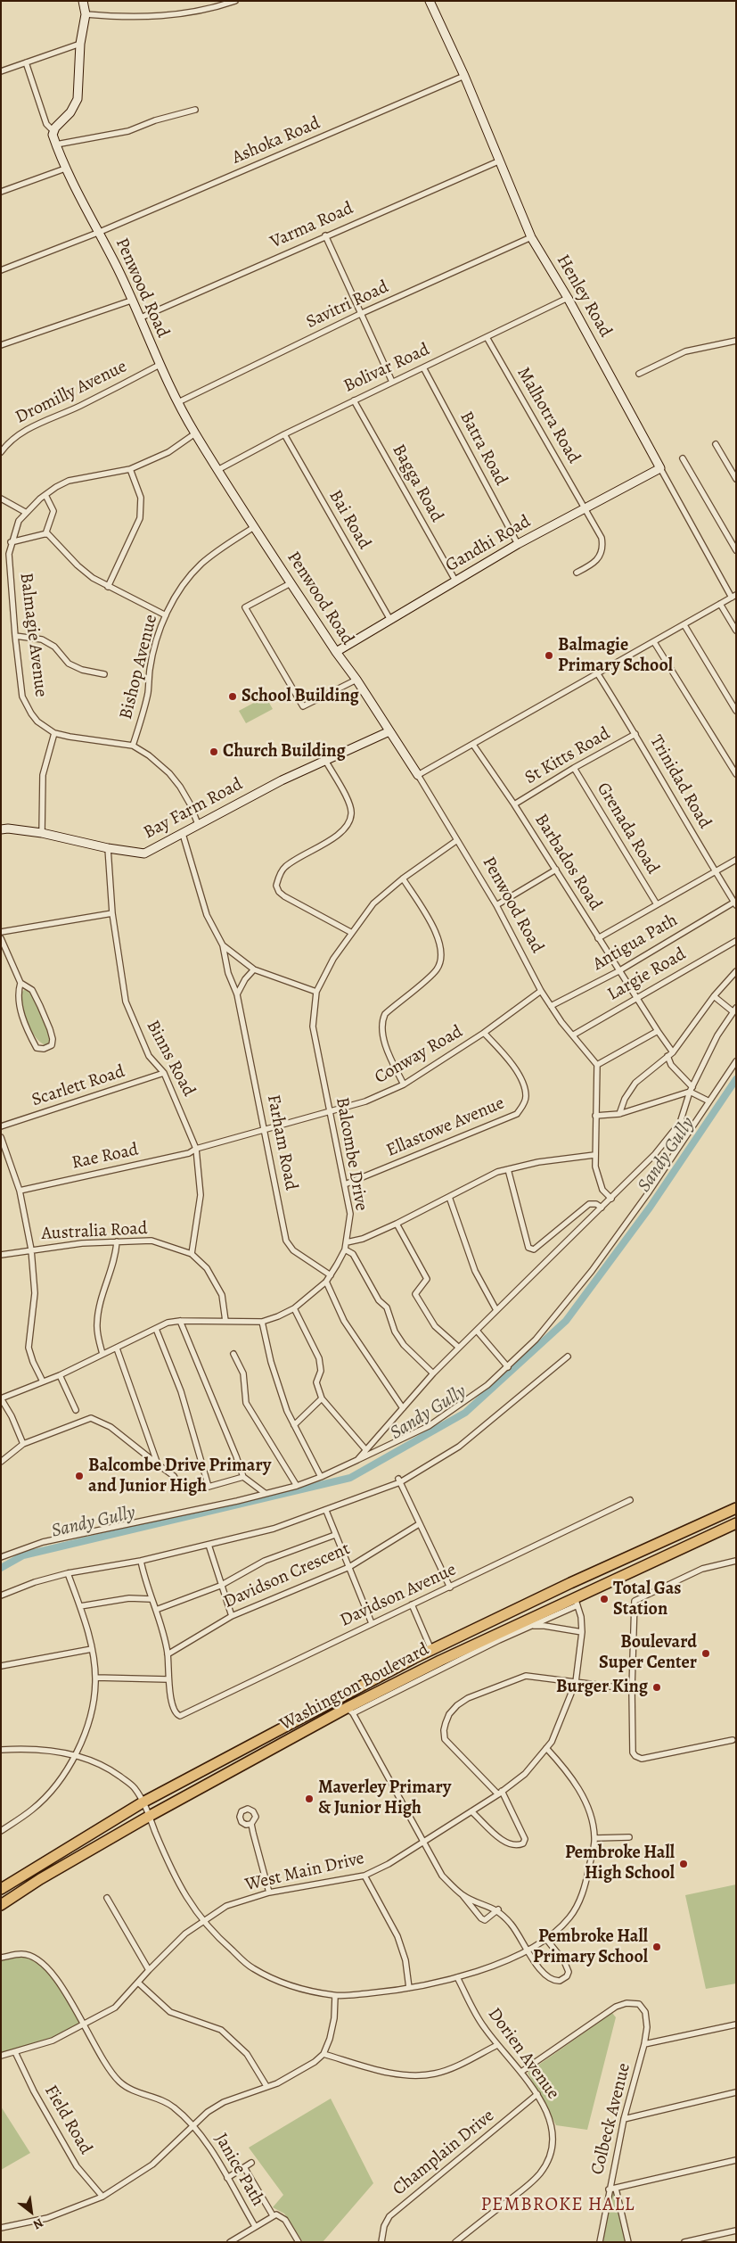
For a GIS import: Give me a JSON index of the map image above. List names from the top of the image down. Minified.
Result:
{"streets":{"highway":["Washington Boulevard"],"street":["Ashoka Road","Varma Road","Penwood Road","Henley Road","Savitri Road","Bolivar Road","Dromilly Avenue","Malhotra Road","Batra Road","Bagga Road","Bai Road","Gandhi Road","Balmagie Avenue","Bishop Avenue","St Kitts Road","Trinidad Road","Bay Farm Road","Grenada Road","Barbados Road","Antigua Path","Largie Road","Conway Road","Binns Road","Scarlett Road","Ellastowe Avenue","Farham Road","Balcombe Drive","Rae Road","Australia Road","Davidson Crescent","Davidson Avenue","West Main Drive","Dorien Avenue","Colbeck Avenue","Field Road","Champlain Drive","Janice Path"]},"crossings":[["Ashoka Road","Penwood Road"],["Ashoka Road","Henley Road"],["Varma Road","Penwood Road"],["Varma Road","Henley Road"],["Penwood Road","Savitri Road"],["Penwood Road","Bolivar Road"],["Penwood Road","Dromilly Avenue"],["Penwood Road","Gandhi Road"],["Penwood Road","Balmagie Avenue"],["Penwood Road","Bishop Avenue"],["Penwood Road","Bay Farm Road"],["Penwood Road","Antigua Path"],["Penwood Road","Largie Road"],["Penwood Road","Conway Road"],["Penwood Road","Balcombe Drive"],["Henley Road","Savitri Road"],["Henley Road","Bolivar Road"],["Henley Road","Gandhi Road"],["Bolivar Road","Malhotra Road"],["Bolivar Road","Batra Road"],["Bolivar Road","Bagga Road"],["Bolivar Road","Bai Road"],["Malhotra Road","Gandhi Road"],["Batra Road","Gandhi Road"],["Bagga Road","Gandhi Road"],["Bai Road","Gandhi Road"],["Balmagie Avenue","Bishop Avenue"],["Balmagie Avenue","Bay Farm Road"],["St Kitts Road","Trinidad Road"],["St Kitts Road","Grenada Road"],["St Kitts Road","Barbados Road"],["Trinidad Road","Antigua Path"],["Bay Farm Road","Binns Road"],["Barbados Road","Antigua Path"],["Barbados Road","Largie Road"],["Conway Road","Binns Road"],["Conway Road","Ellastowe Avenue"],["Conway Road","Farham Road"],["Conway Road","Balcombe Drive"],["Conway Road","Rae Road"],["Binns Road","Scarlett Road"],["Binns Road","Rae Road"],["Binns Road","Australia Road"],["Ellastowe Avenue","Balcombe Drive"],["Farham Road","Balcombe Drive"],["Balcombe Drive","Australia Road"],["Washington Boulevard","West Main Drive"],["West Main Drive","Field Road"],["West Main Drive","Janice Path"],["Dorien Avenue","Colbeck Avenue"],["Dorien Avenue","Champlain Drive"]],"districts":["PEMBROKE HALL"],"water":["Sandy Gully"],"places":["Balmagie Primary School","School Building","Church Building","Balcombe Drive Primary and Junior High","Total Gas Station","Boulevard Super Center","Burger King","Maverley Primary & Junior High","Pembroke Hall High School","Pembroke Hall Primary School"],"north":"bottom right"}
